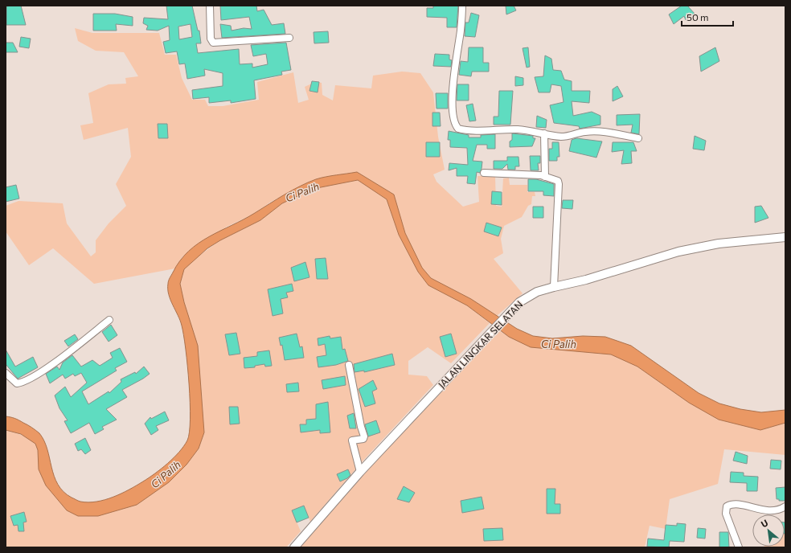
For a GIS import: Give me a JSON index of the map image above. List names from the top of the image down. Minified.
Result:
{"streets":{"street":["JALAN LINGKAR SELATAN"]},"water":["Ci Palih"],"scale_bar":"50 m","north":"top left"}
